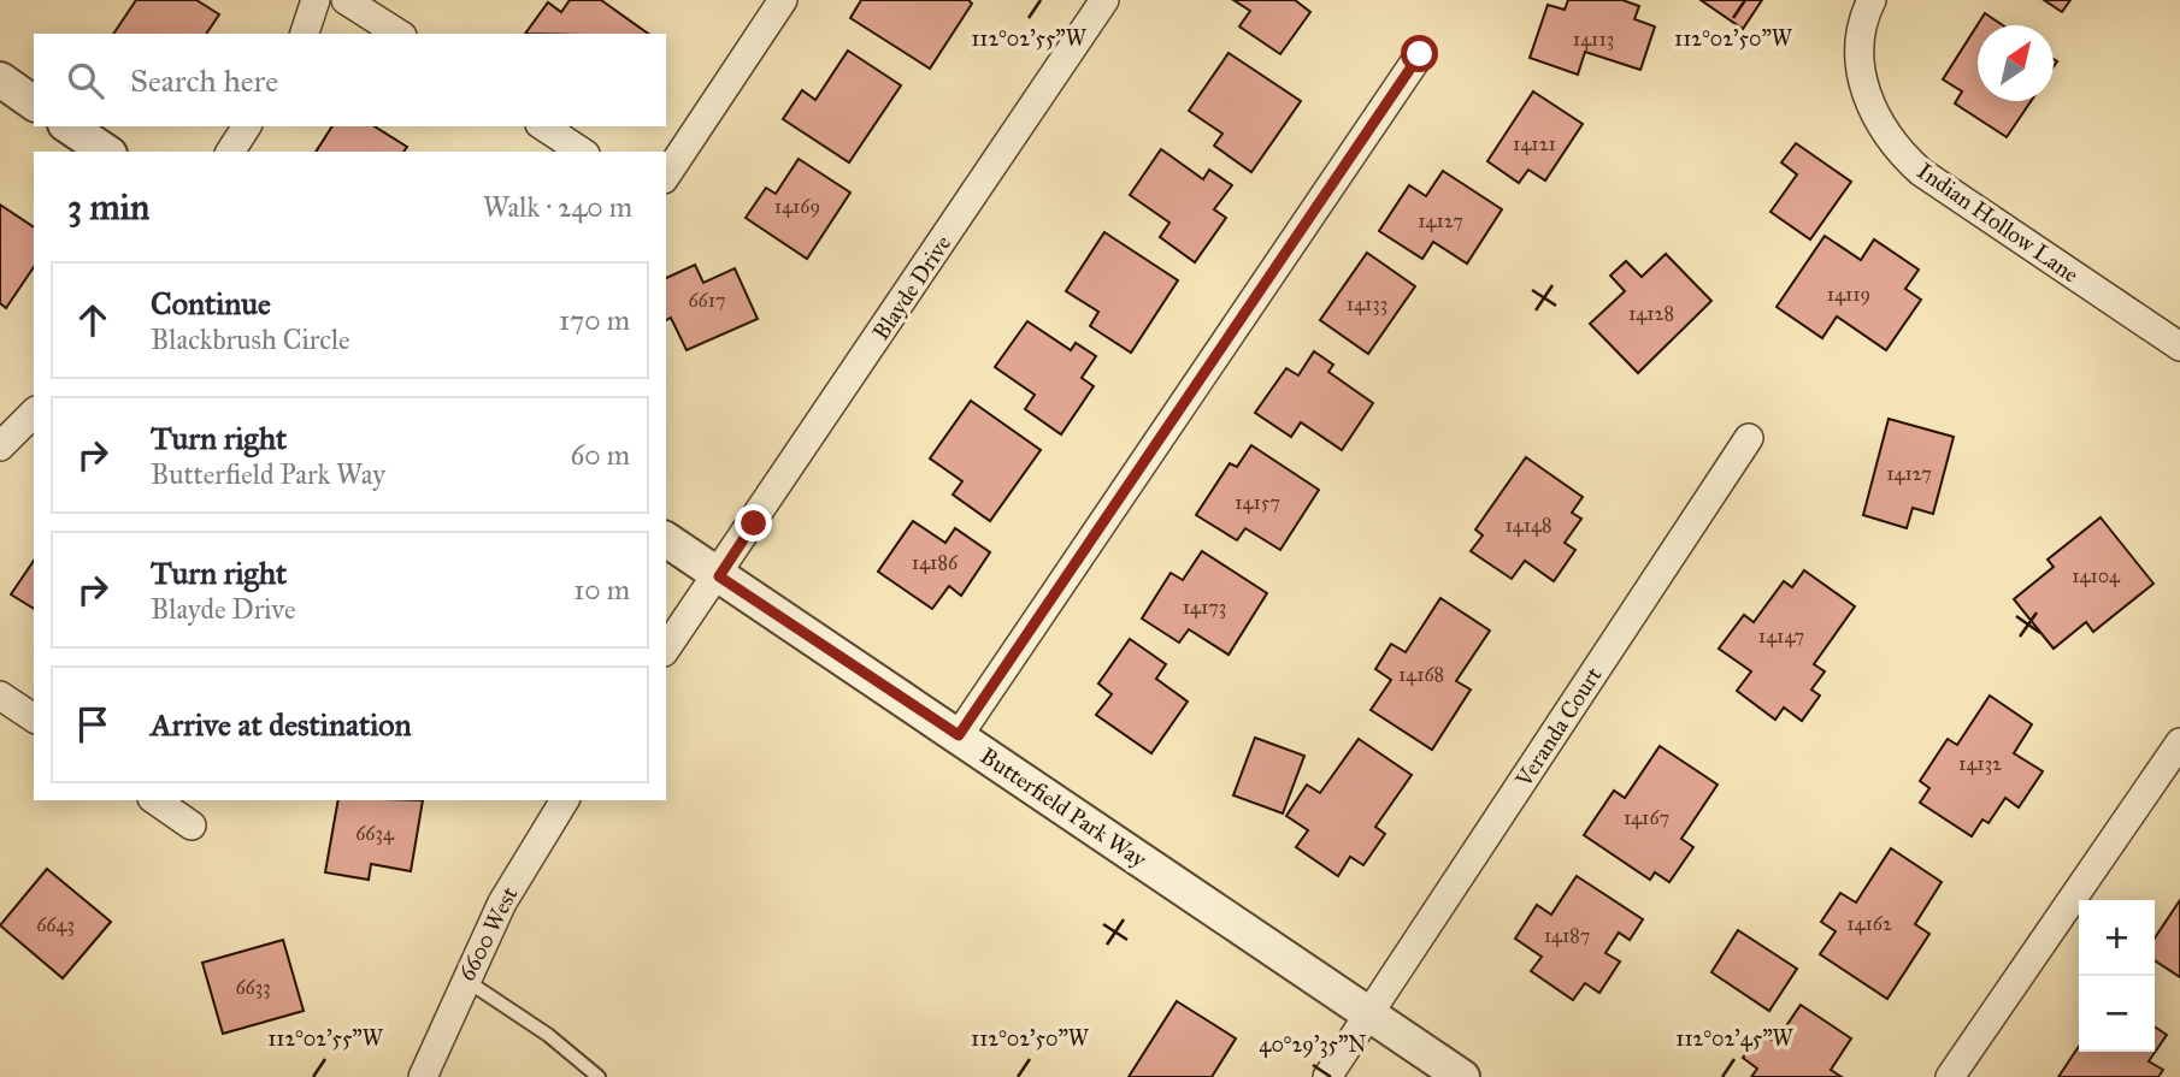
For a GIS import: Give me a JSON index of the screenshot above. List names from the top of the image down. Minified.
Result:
{"streets":{"street":["Indian Hollow Lane","Blayde Drive","Veranda Court","Butterfield Park Way","6600 West"]},"crossings":[["Blayde Drive","Butterfield Park Way"],["Veranda Court","Butterfield Park Way"]],"house_numbers":["14113","14121","14169","14127","14119","6617","14133","14128","14127","14157","14148","14186","14104","14173","14147","14168","14132","14167","6634","14162","6643","14187","6633"],"north":"top right","page":{"search":"Search here","heading":["3 min","Walk · 240 m"],"list":[["Continue","Blackbrush Circle","170 m"],["Turn right","Butterfield Park Way","60 m"],["Turn right","Blayde Drive","10 m"],"Arrive at destination"],"map_buttons":["+","−"]},"coordinates":["112°02'55\"W","112°02'50\"W","112°02'45\"W","40°29'35\"N"]}
